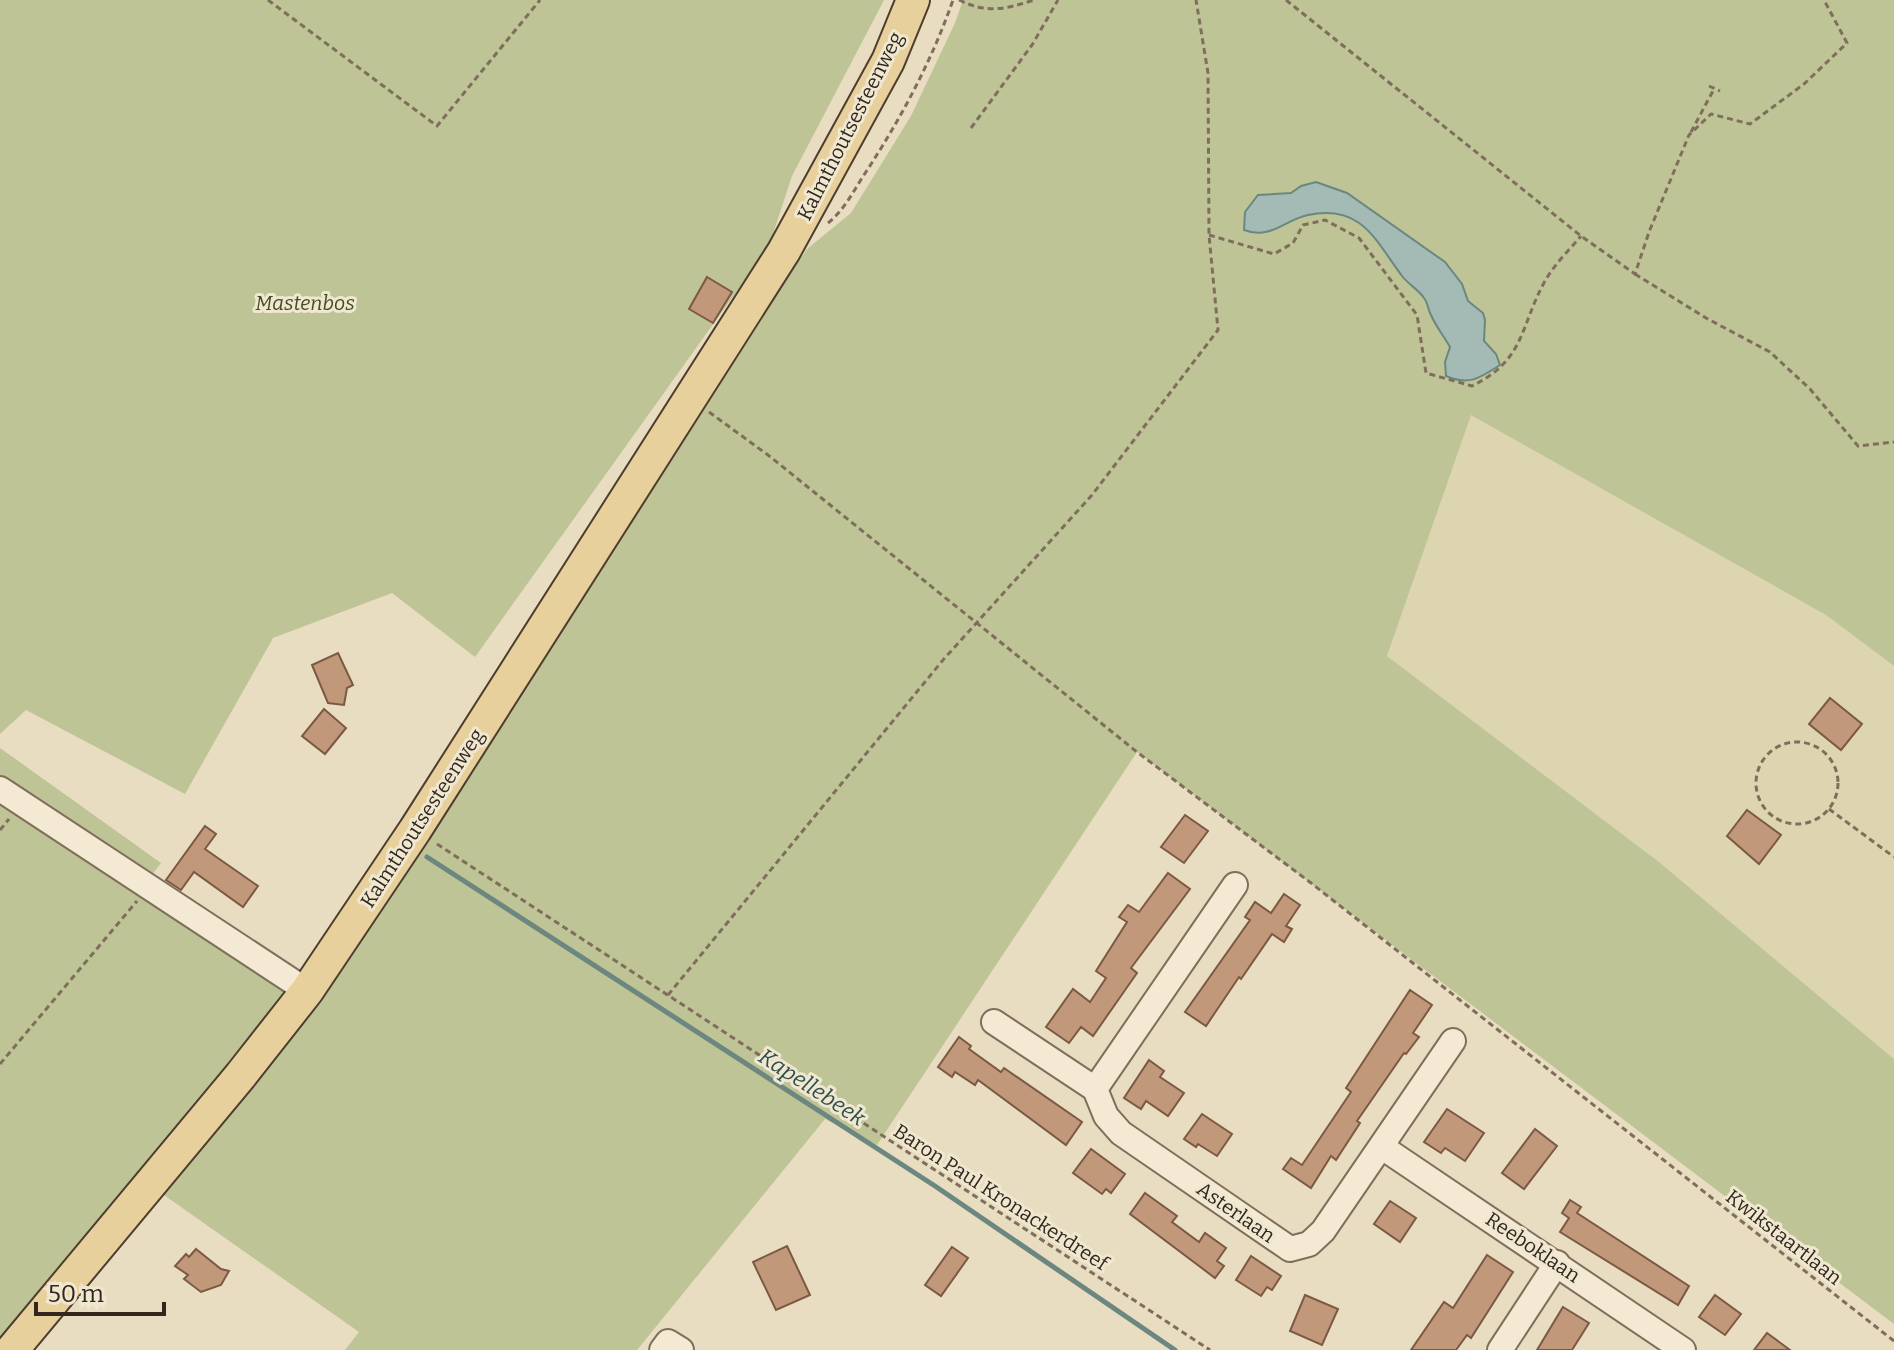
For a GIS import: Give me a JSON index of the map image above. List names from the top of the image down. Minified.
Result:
{"streets":{"main road":["Kalmthoutsesteenweg"],"street":["Asterlaan","Reeboklaan"],"path":["Baron Paul Kronackerdreef","Kwikstaartlaan"]},"crossings":[["Kalmthoutsesteenweg","Baron Paul Kronackerdreef"],["Kalmthoutsesteenweg","Kwikstaartlaan"],["Asterlaan","Reeboklaan"]],"water":["Kapellebeek"],"parks":["Mastenbos"],"scale_bar":"50 m"}
